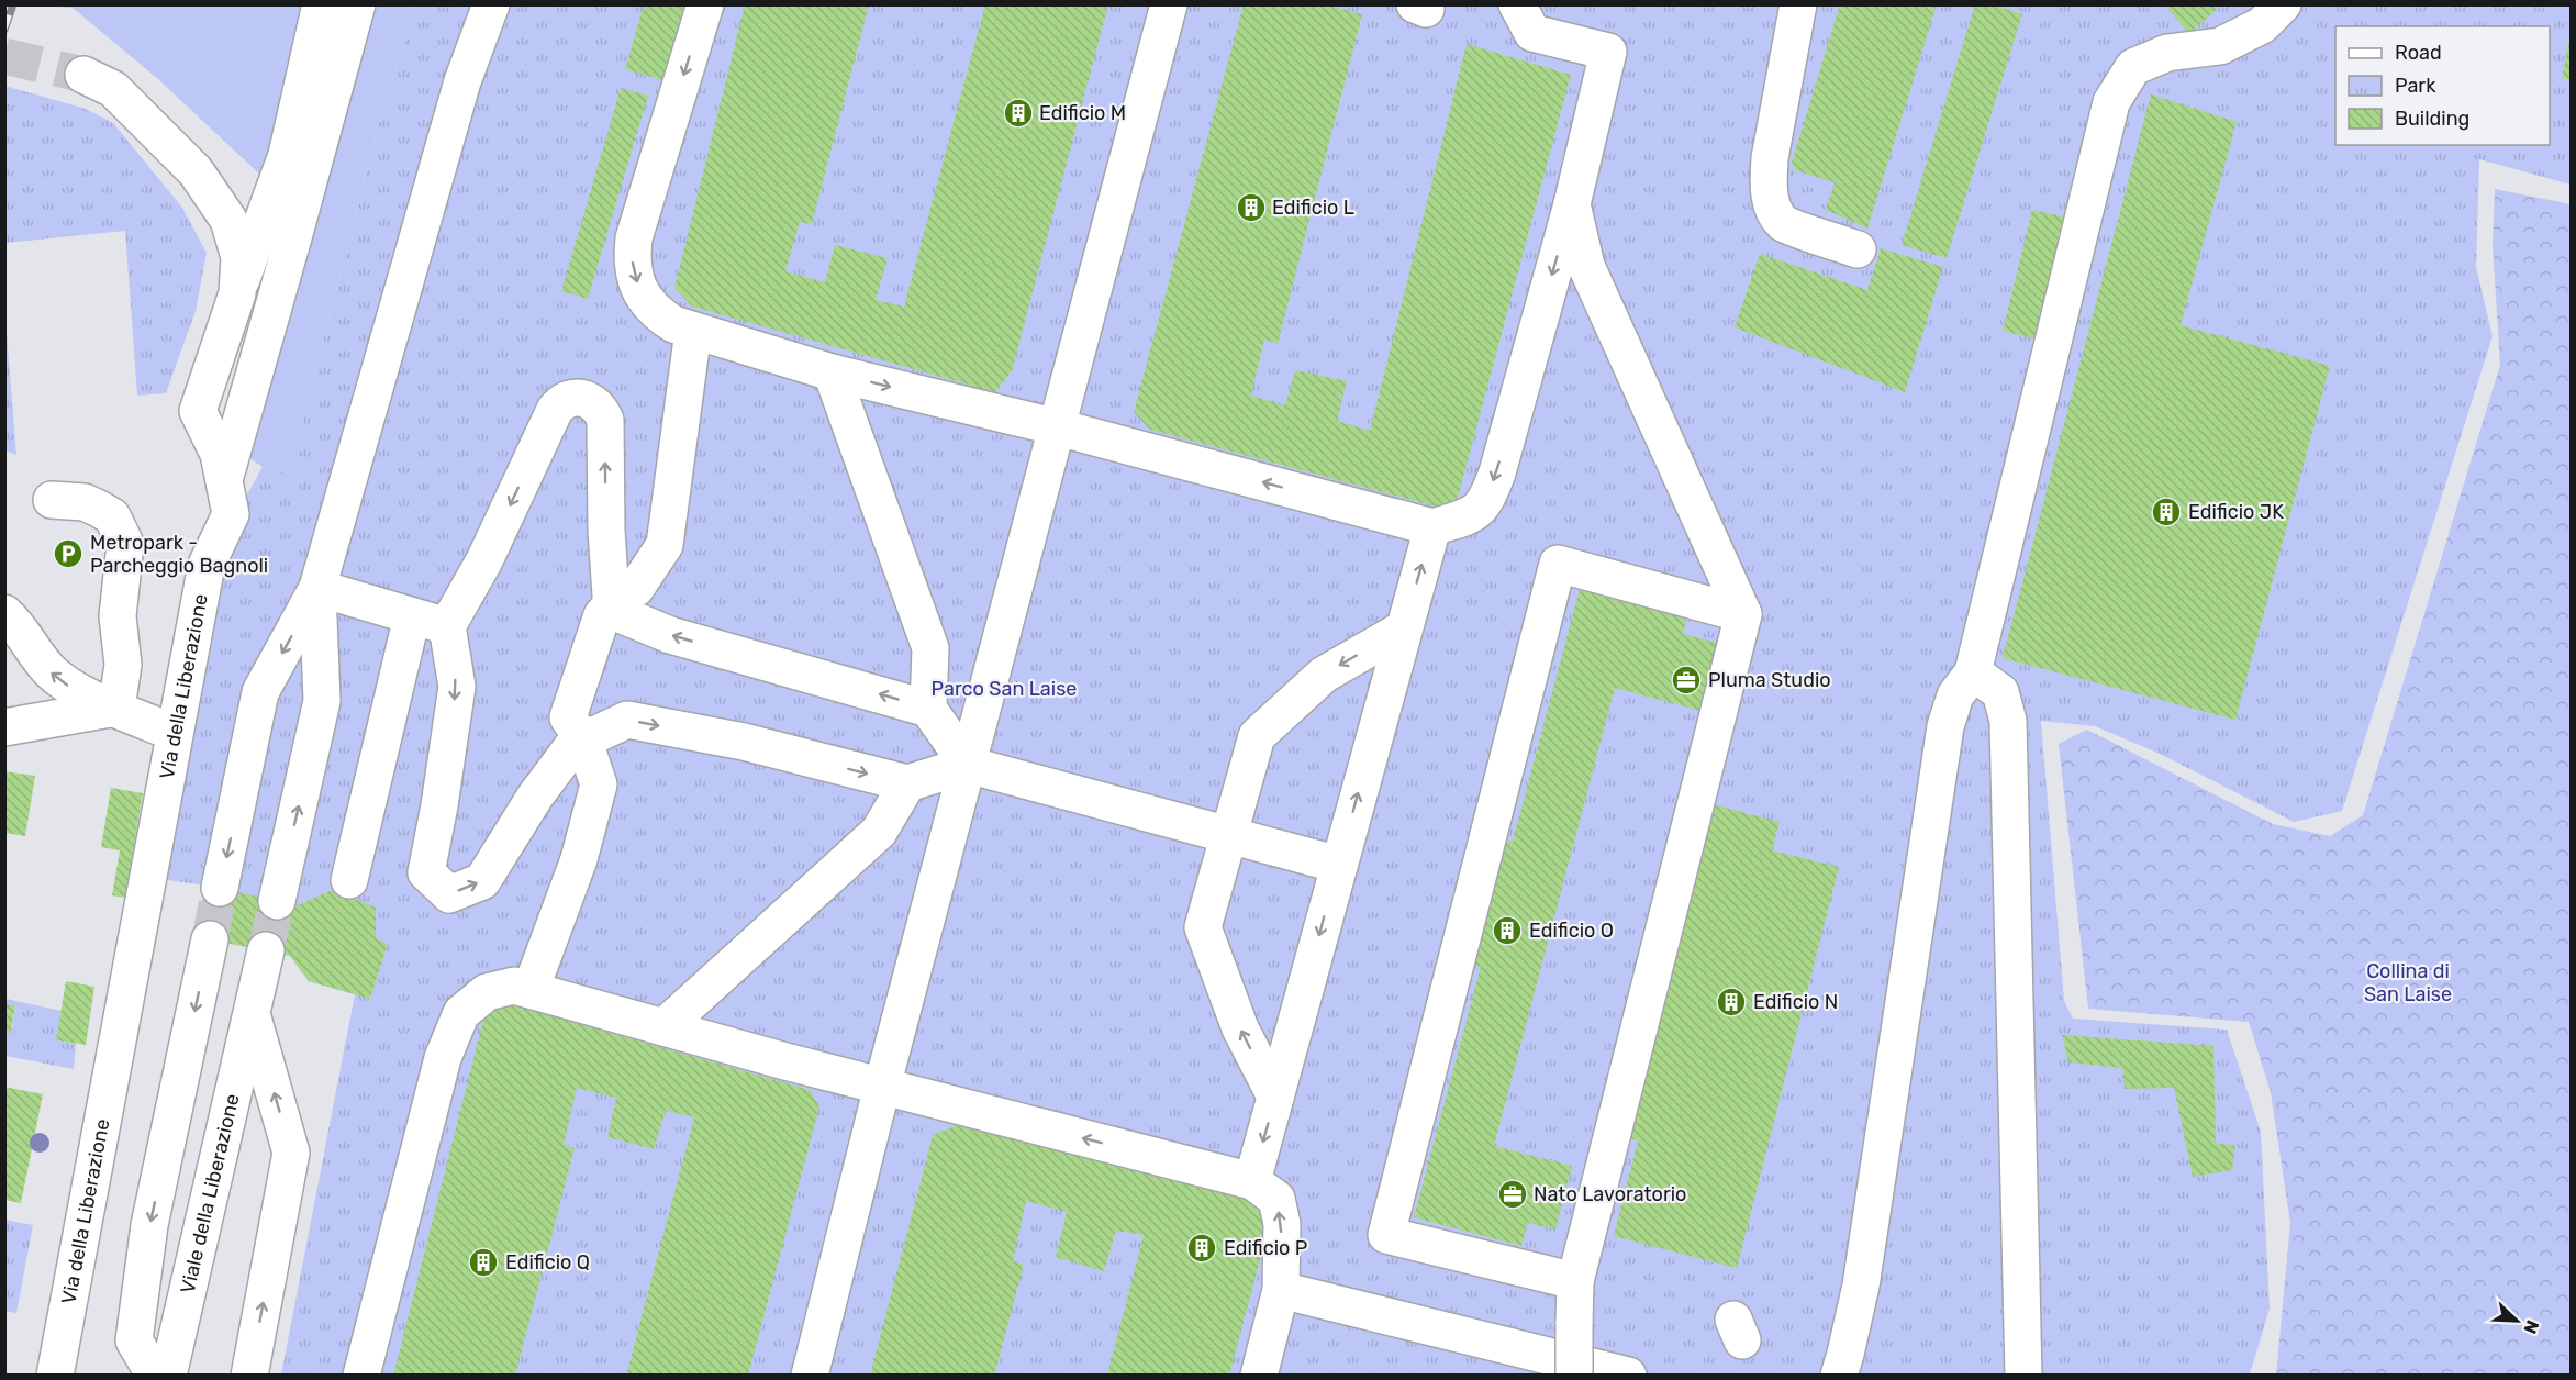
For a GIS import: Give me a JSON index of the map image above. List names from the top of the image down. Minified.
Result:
{"streets":{"street":["Via della Liberazione","Viale della Liberazione"]},"parks":["Parco San Laise","Collina di San Laise"],"places":{"building":["Edificio M","Edificio L","Edificio JK","Edificio O","Edificio N","Edificio P","Edificio Q"],"parking":["Metropark - Parcheggio Bagnoli"],"office":["Pluma Studio","Nato Lavoratorio"]},"legend":["Road","Park","Building"],"north":"bottom right"}
